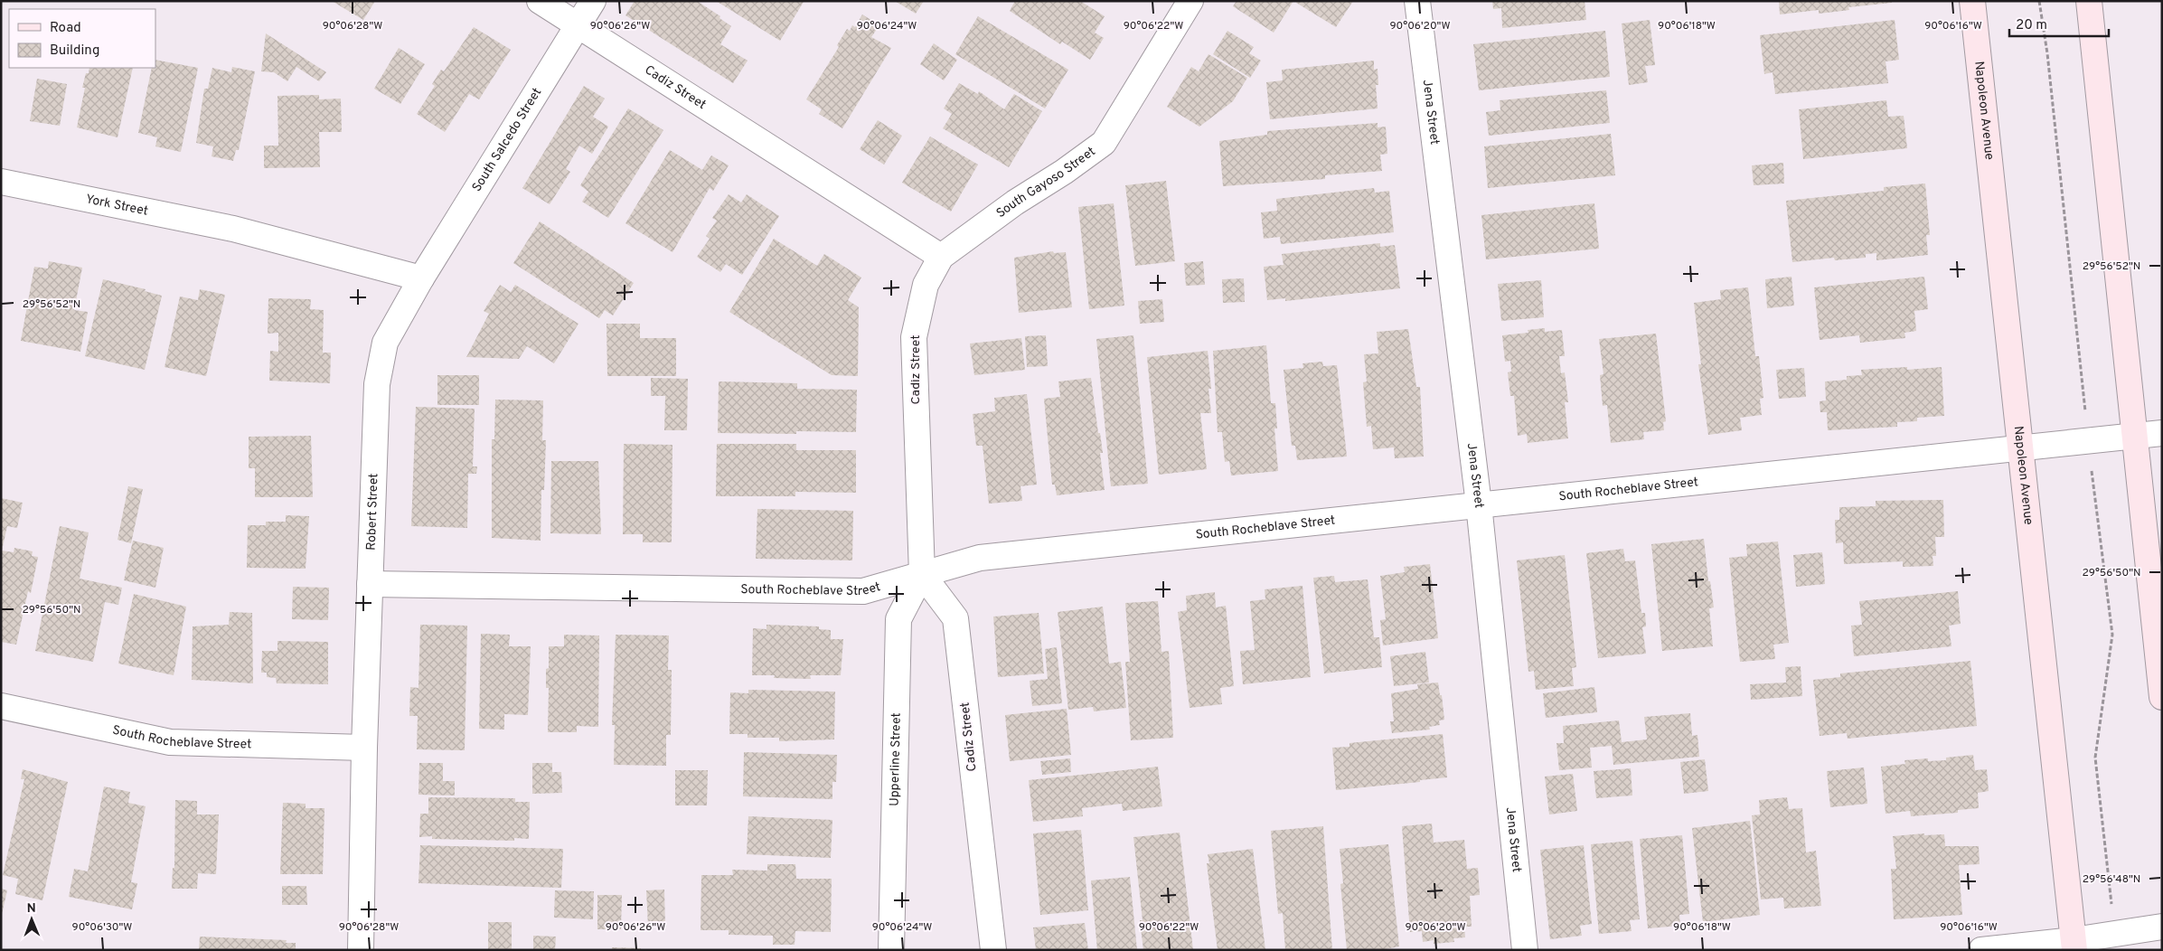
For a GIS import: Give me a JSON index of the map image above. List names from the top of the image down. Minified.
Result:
{"streets":{"main road":["Napoleon Avenue"],"street":["Cadiz Street","Jena Street","South Salcedo Street","South Gayoso Street","York Street","South Rocheblave Street","Robert Street","Upperline Street"]},"crossings":[["Cadiz Street","South Salcedo Street"],["Cadiz Street","South Gayoso Street"],["Cadiz Street","South Rocheblave Street"],["Cadiz Street","Upperline Street"],["Napoleon Avenue","South Rocheblave Street"],["Jena Street","South Rocheblave Street"],["South Salcedo Street","York Street"],["South Salcedo Street","Robert Street"],["York Street","Robert Street"],["South Rocheblave Street","Robert Street"],["South Rocheblave Street","Upperline Street"]],"legend":["Road","Building"],"scale_bar":"20 m","north":"top","coordinates":["90°06'28\"W","90°06'26\"W","90°06'24\"W","90°06'22\"W","90°06'20\"W","90°06'18\"W","90°06'16\"W","29°56'52\"N","29°56'50\"N","29°56'48\"N","90°06'30\"W"]}
